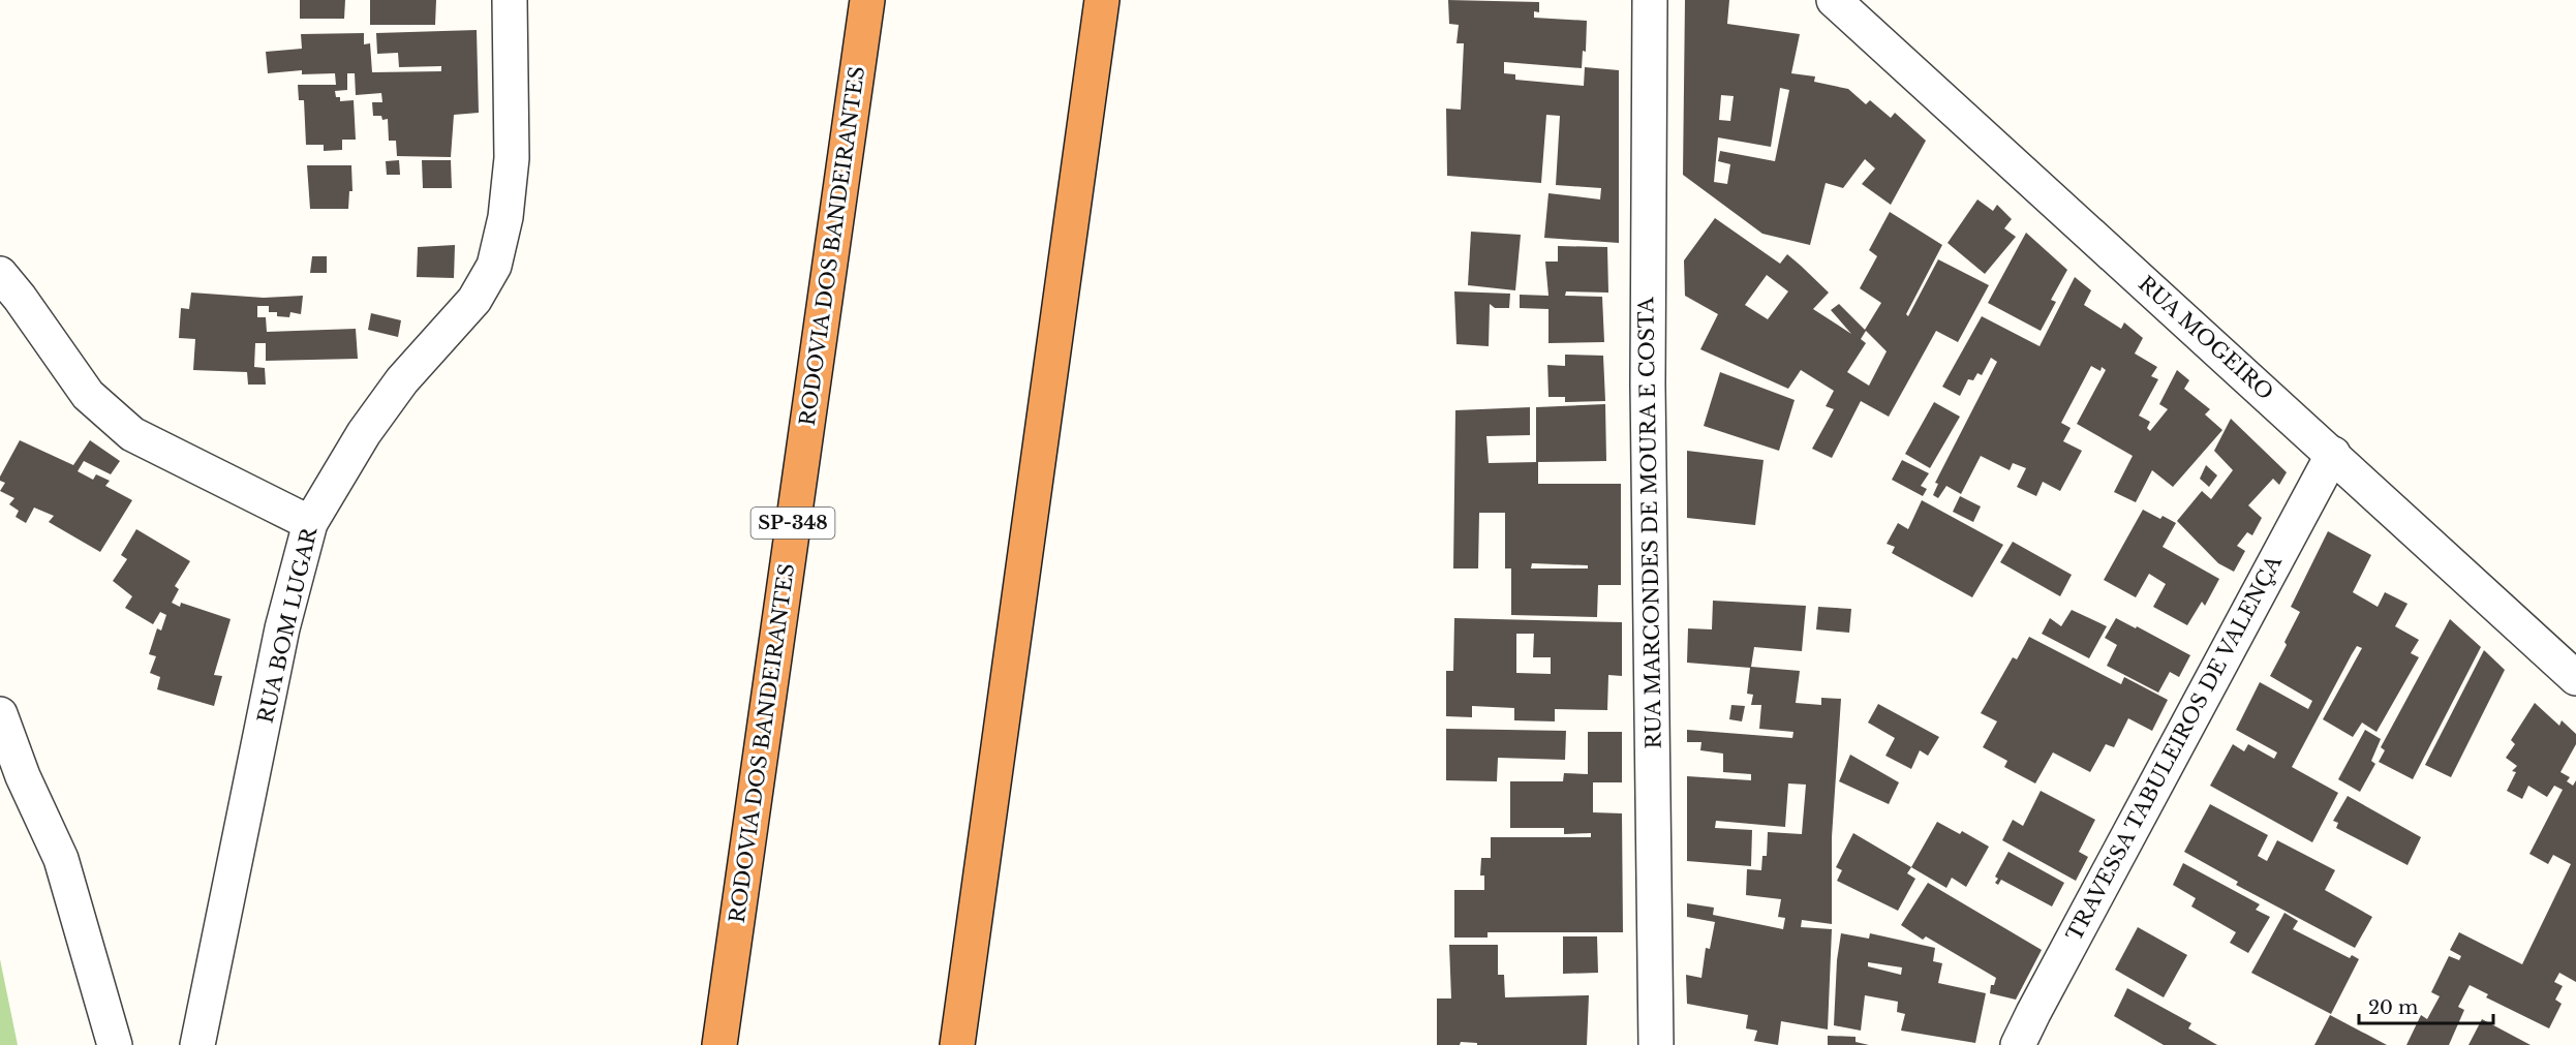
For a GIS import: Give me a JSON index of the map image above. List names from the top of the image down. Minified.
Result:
{"streets":{"highway":["RODOVIA DOS BANDEIRANTES","SP-348"],"street":["RUA MOGEIRO","RUA MARCONDES DE MOURA E COSTA","RUA BOM LUGAR","TRAVESSA TABULEIROS DE VALENÇA"]},"crossings":[["RUA MOGEIRO","TRAVESSA TABULEIROS DE VALENÇA"]],"scale_bar":"20 m"}
